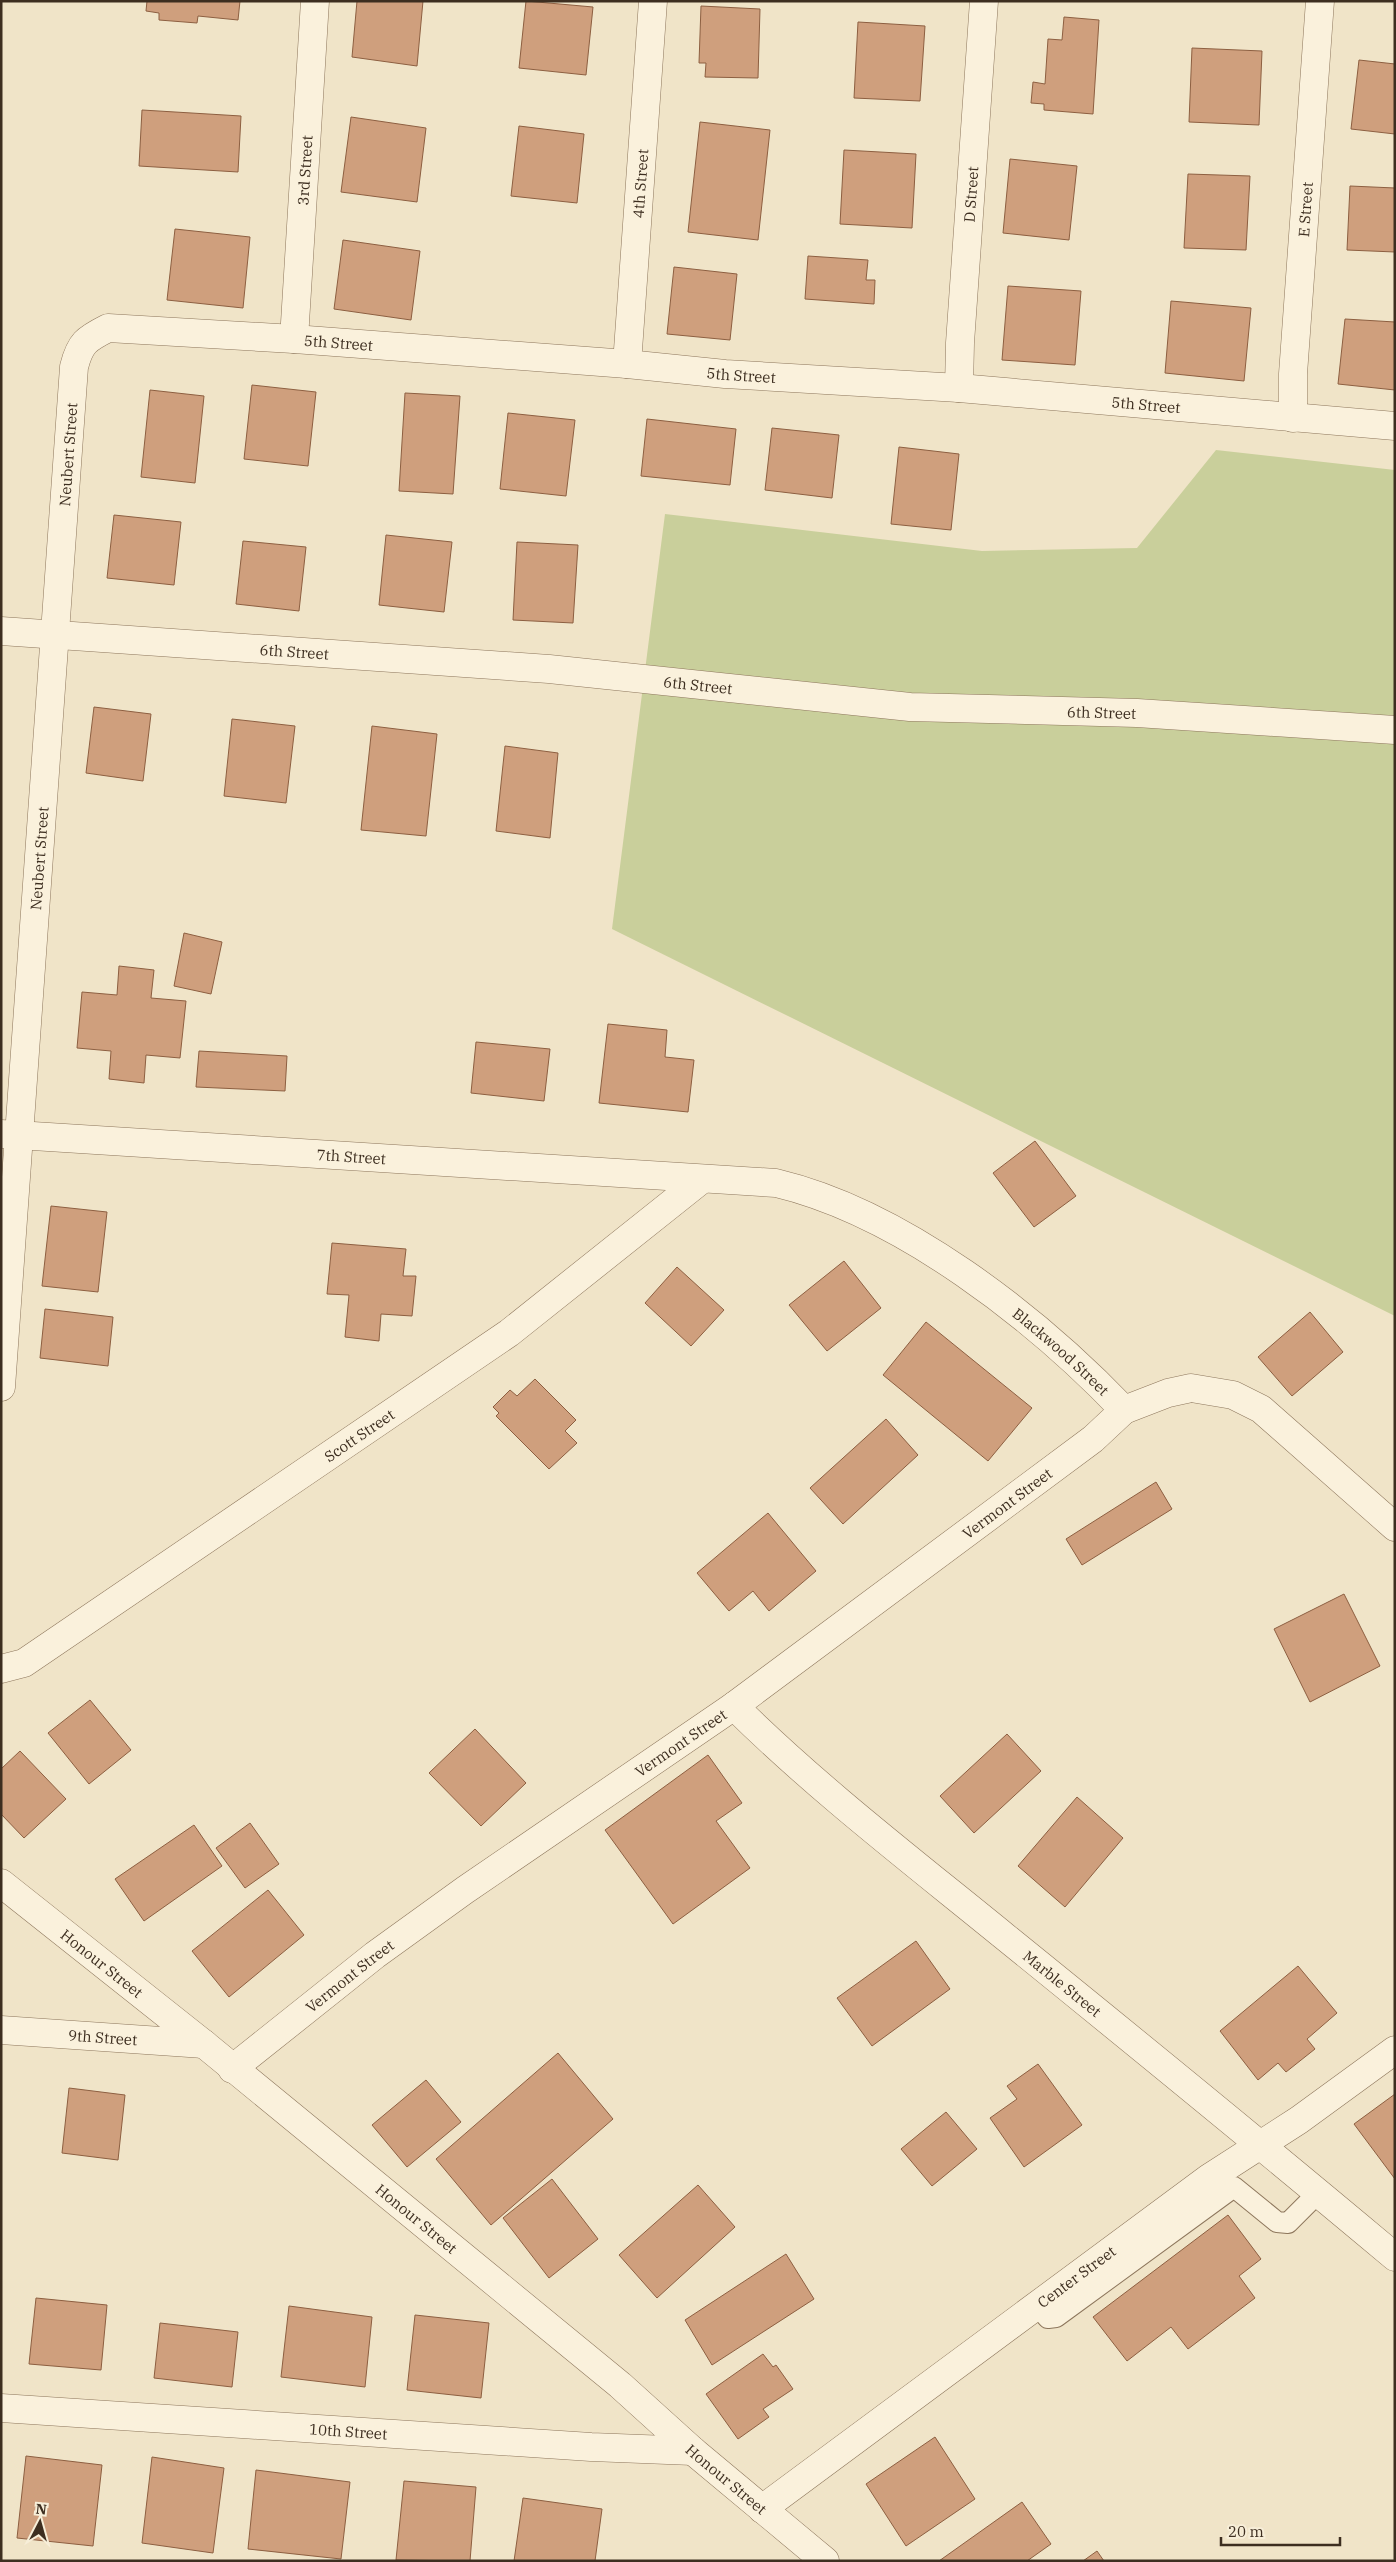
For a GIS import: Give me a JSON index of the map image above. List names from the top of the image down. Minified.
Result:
{"streets":{"street":["3rd Street","4th Street","D Street","E Street","5th Street","Neubert Street","6th Street","7th Street","Blackwood Street","Scott Street","Vermont Street","Honour Street","Marble Street","9th Street","Center Street","10th Street"]},"crossings":[["3rd Street","5th Street"],["4th Street","5th Street"],["D Street","5th Street"],["E Street","5th Street"],["5th Street","Neubert Street"],["Neubert Street","6th Street"],["Neubert Street","7th Street"],["7th Street","Blackwood Street"],["7th Street","Scott Street"],["Blackwood Street","Scott Street"],["Blackwood Street","Vermont Street"],["Vermont Street","Honour Street"],["Vermont Street","Marble Street"],["Honour Street","9th Street"],["Honour Street","Center Street"],["Honour Street","10th Street"],["Marble Street","Center Street"]],"scale_bar":"20 m","north":"top"}
